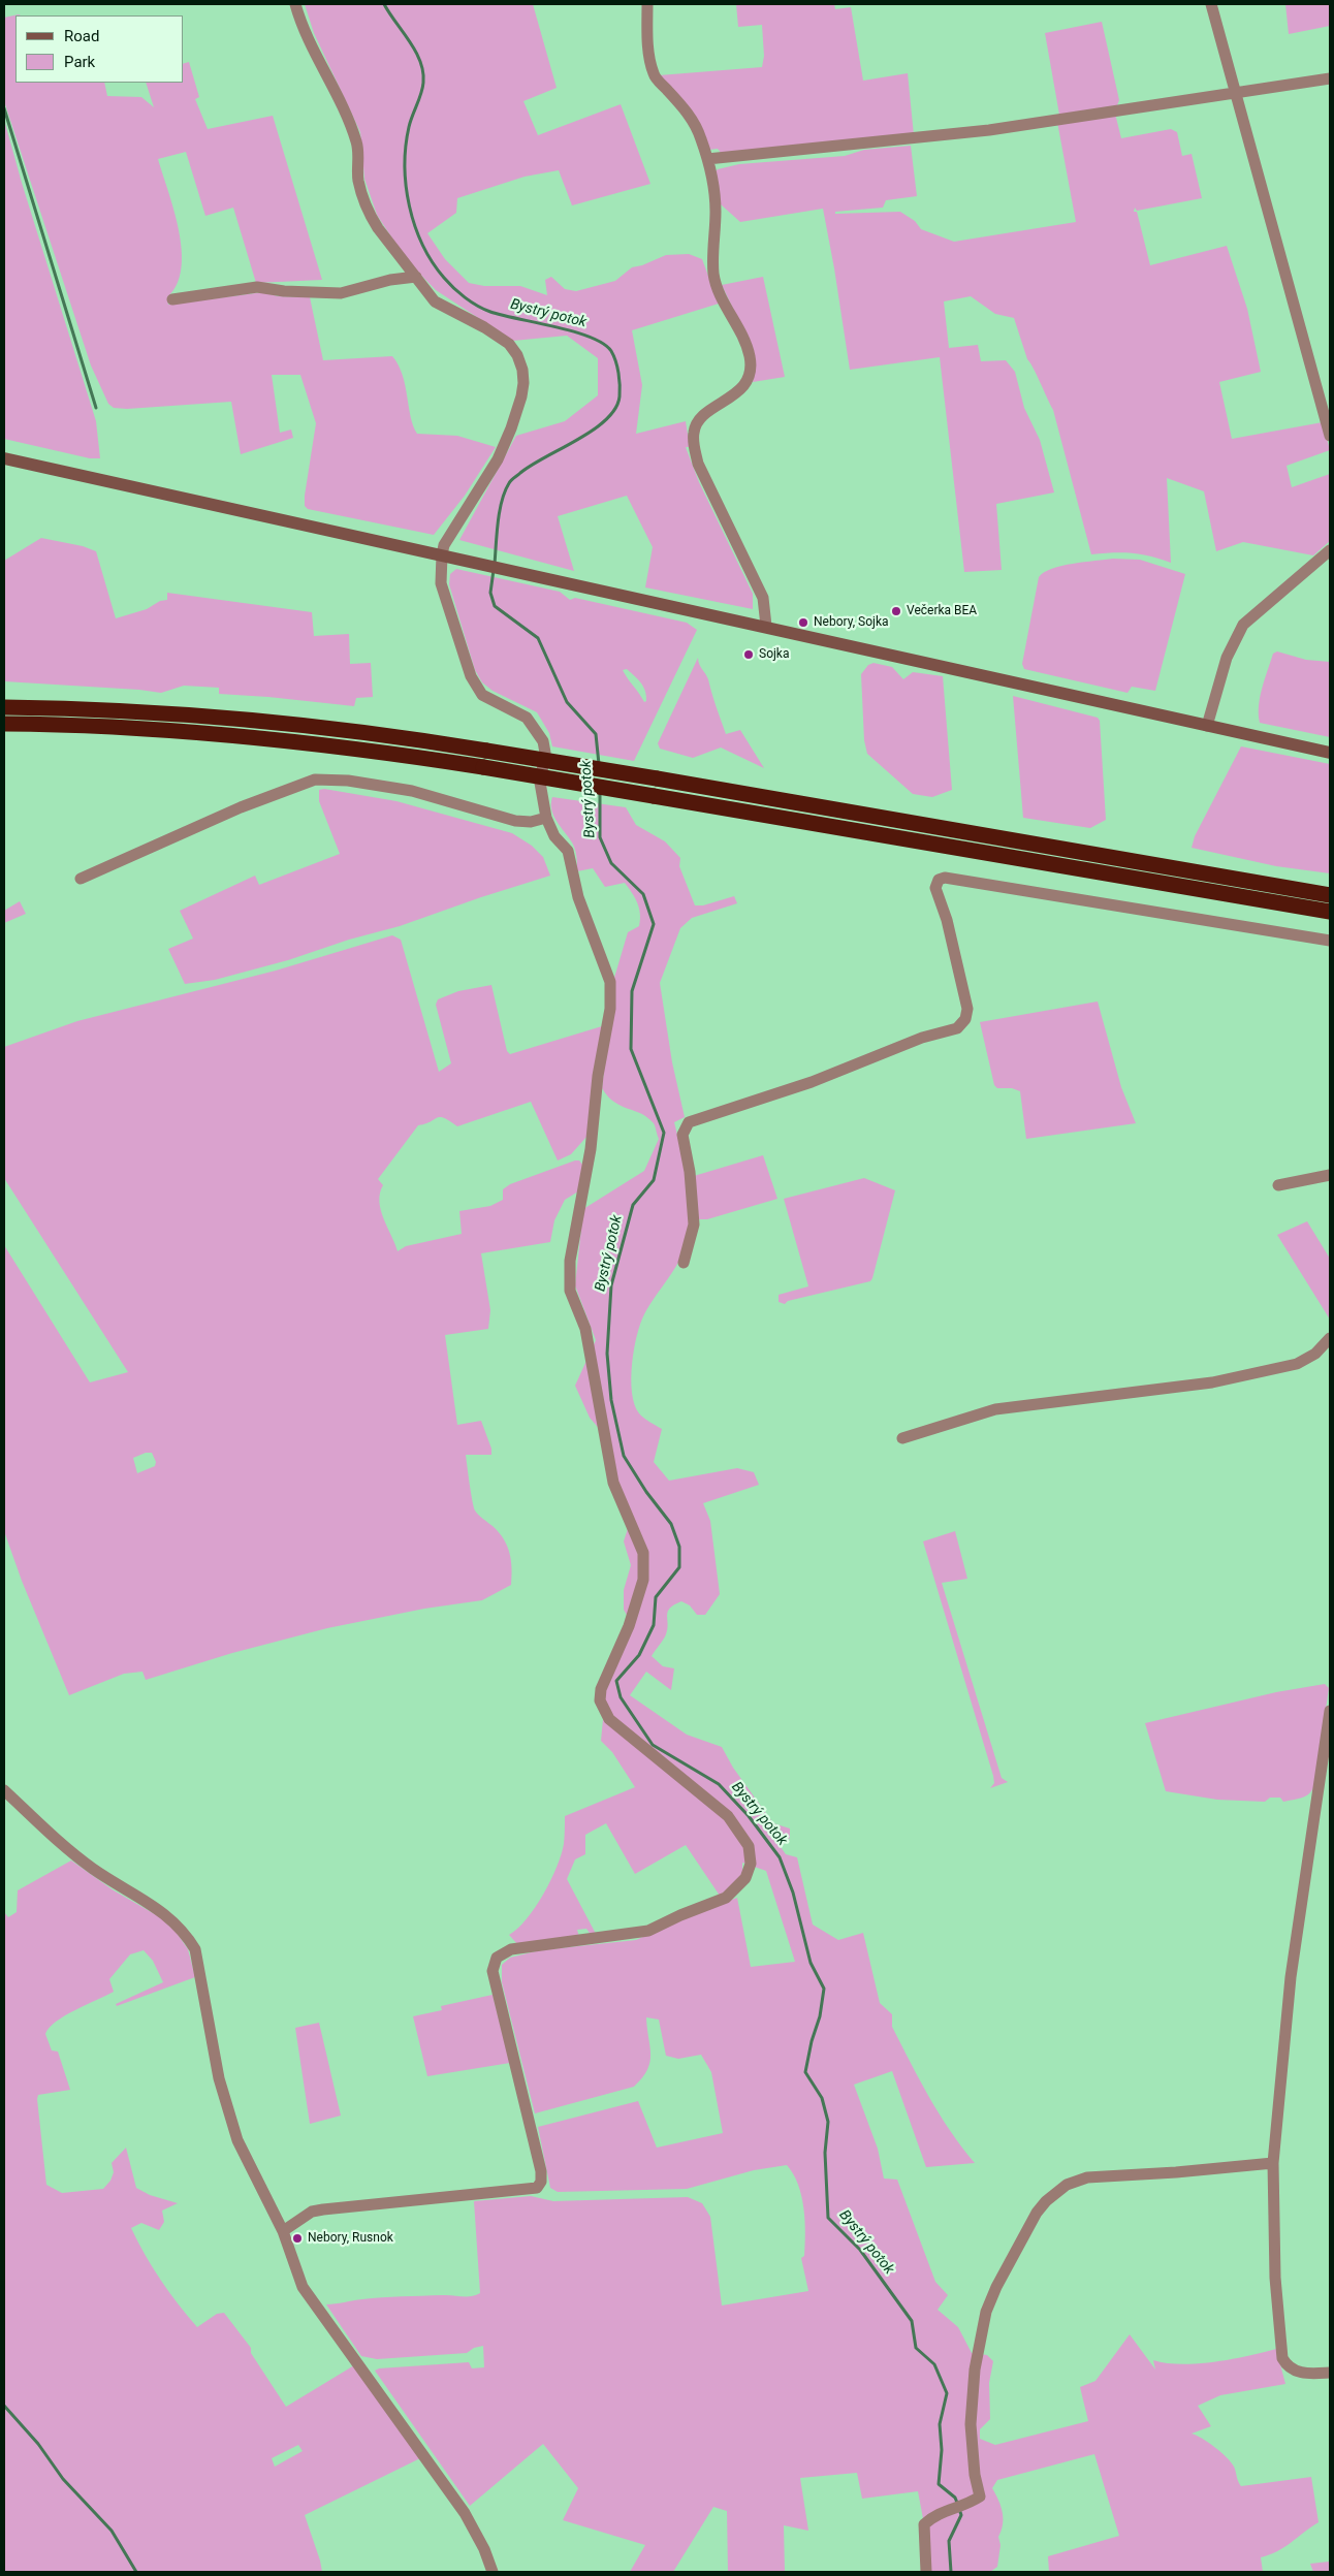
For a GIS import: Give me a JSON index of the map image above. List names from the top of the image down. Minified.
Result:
{"water":["Bystrý potok"],"places":["Večerka BEA","Nebory, Sojka","Sojka","Nebory, Rusnok"],"legend":["Road","Park"]}
